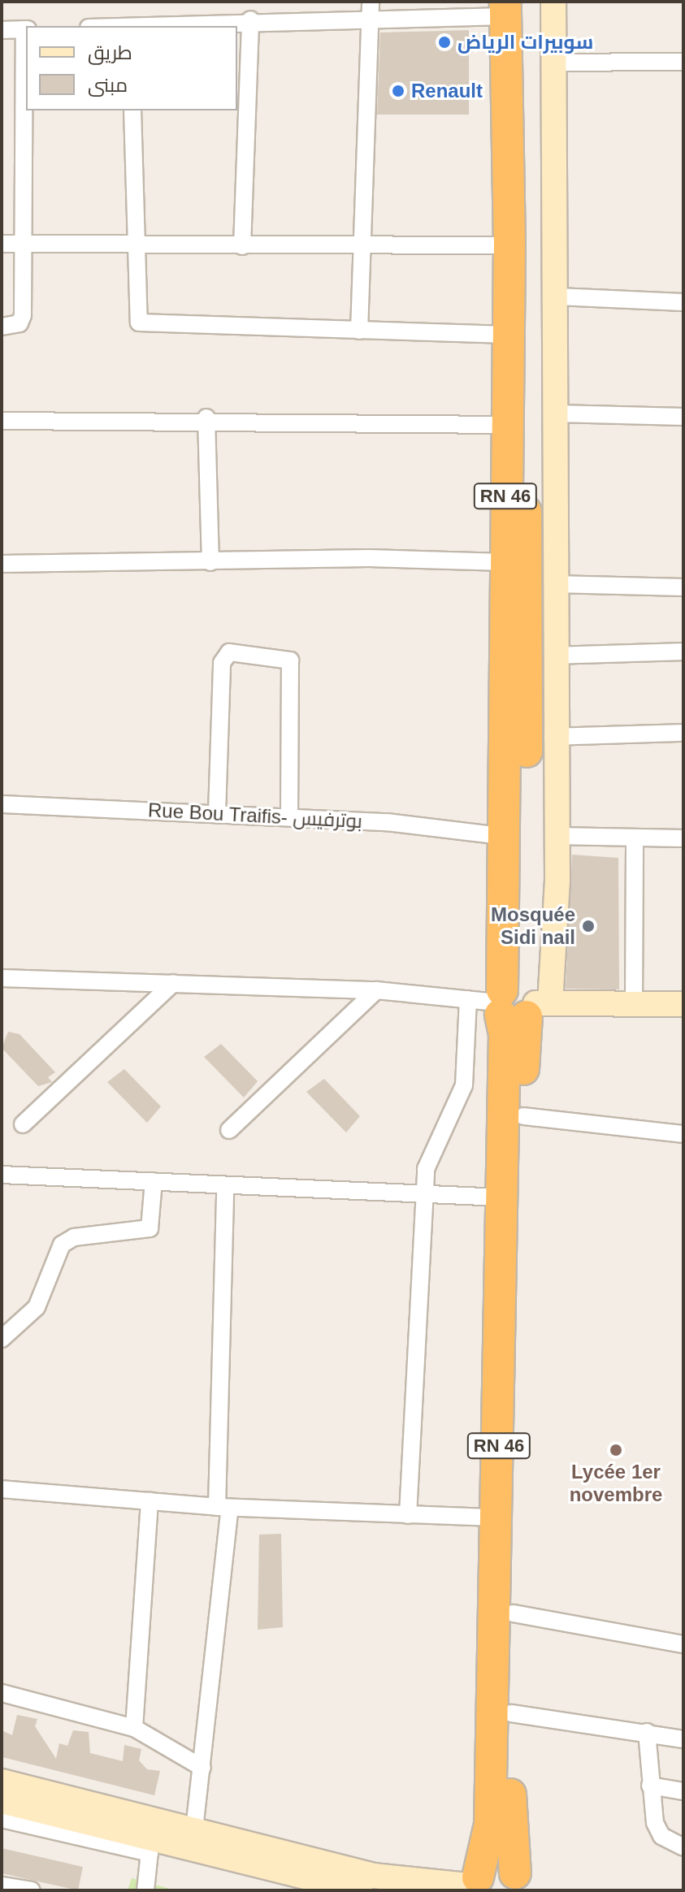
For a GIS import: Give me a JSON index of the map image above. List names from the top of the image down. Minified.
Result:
{"streets":{"highway":["RN 46"],"street":["Rue Bou Traifis- بوترفيس"]},"crossings":[["RN 46","Rue Bou Traifis- بوترفيس"]],"places":["سوبيرات الرياض","Renault","Mosquée Sidi nail","Lycée 1er novembre"],"legend":["طريق","مبنى"]}
